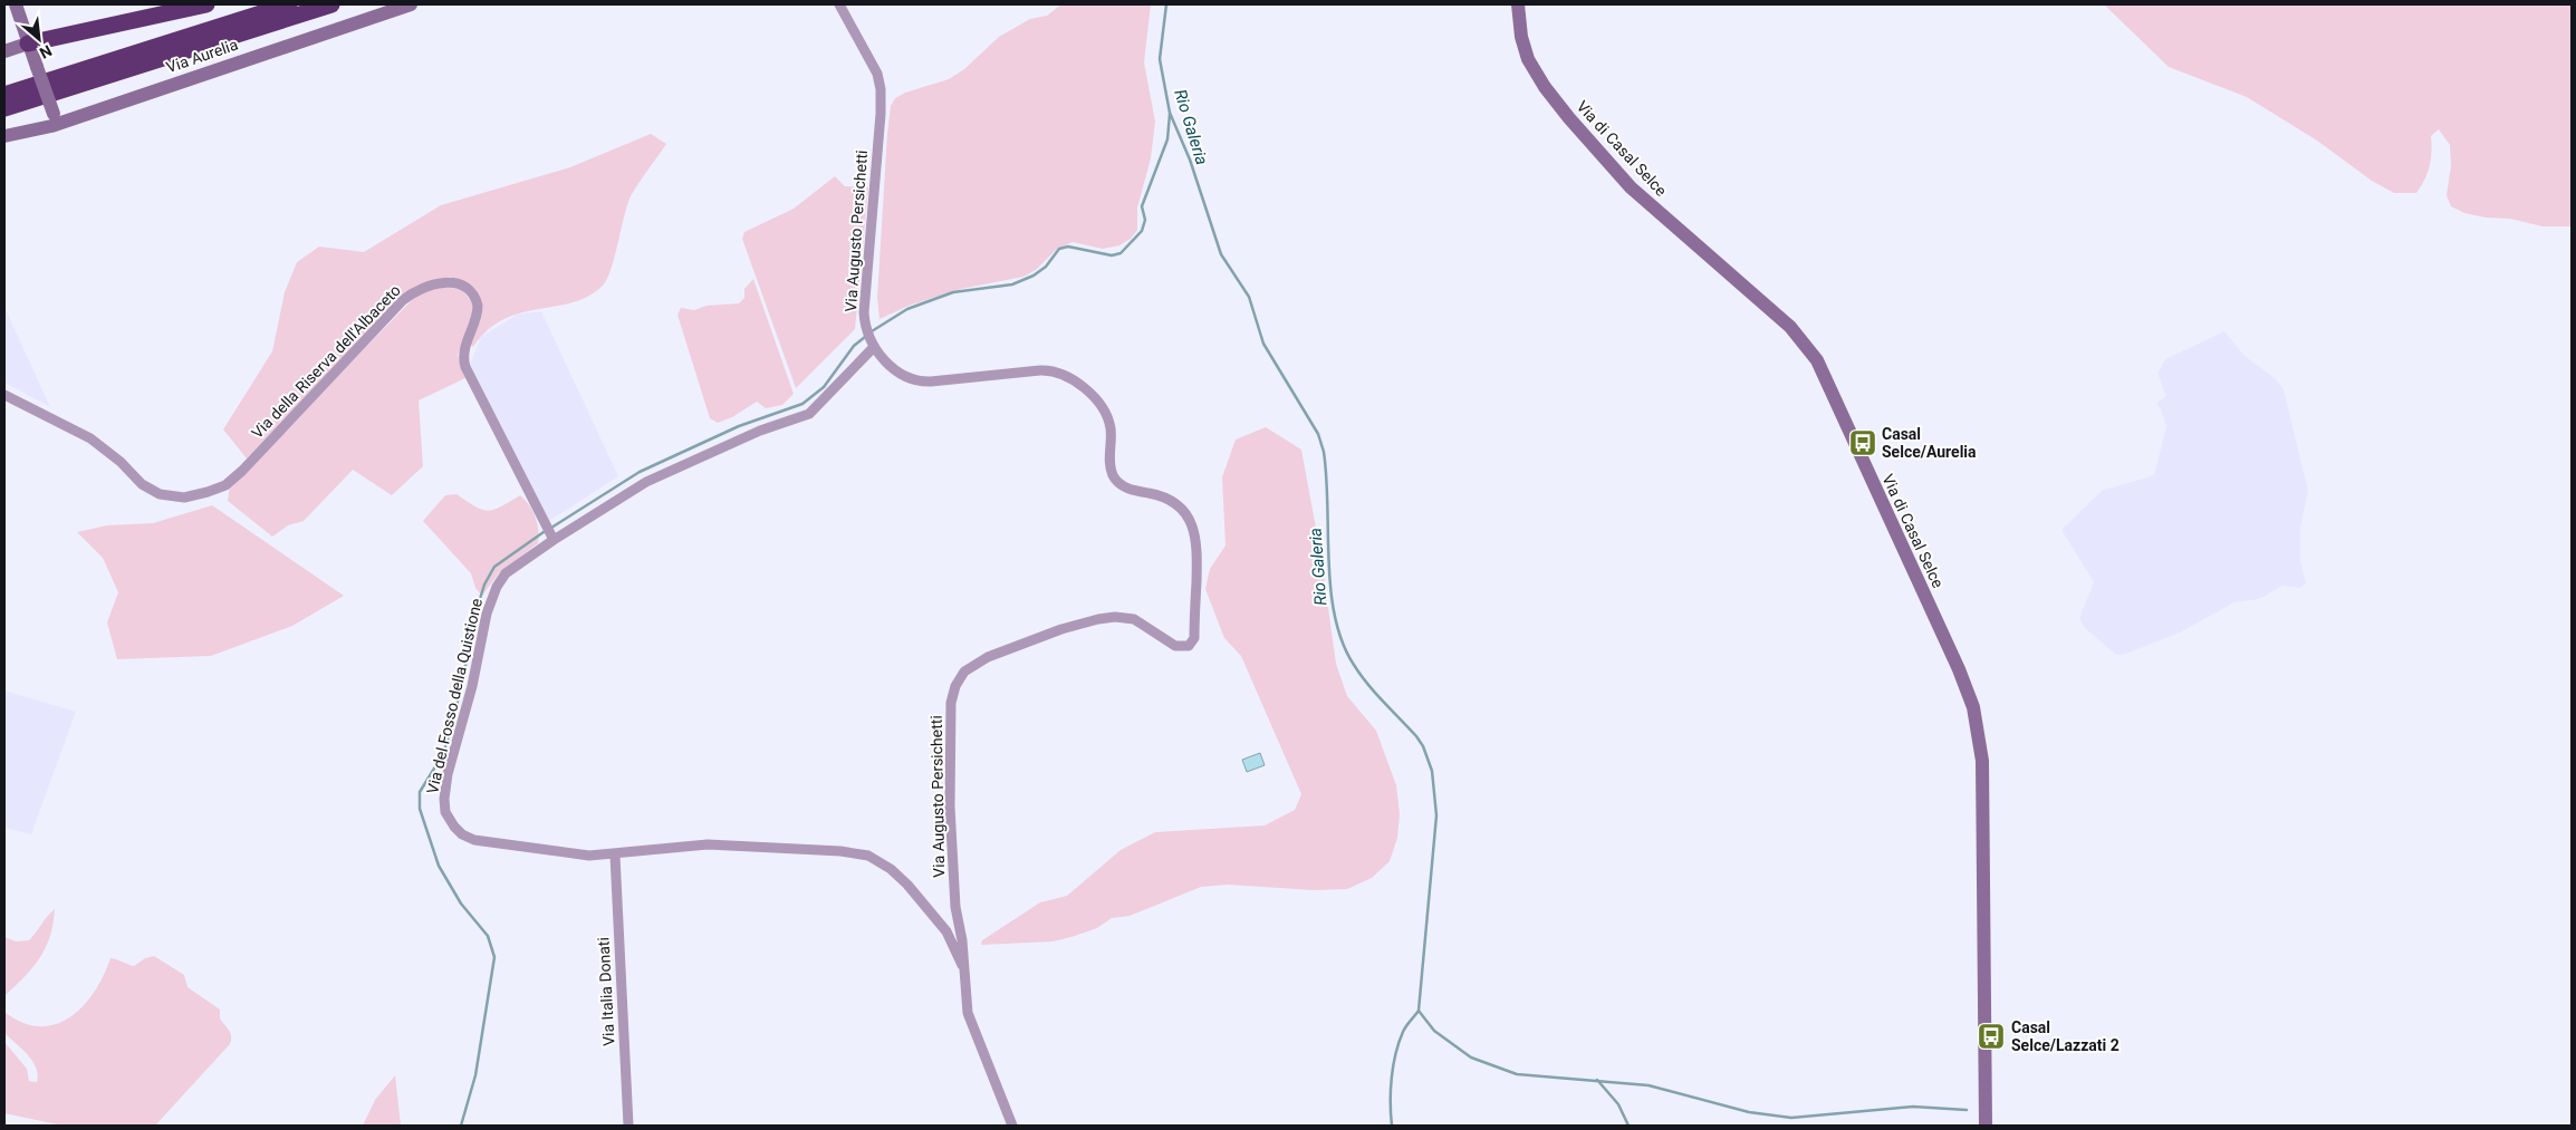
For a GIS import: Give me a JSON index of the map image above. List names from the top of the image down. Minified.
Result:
{"streets":{"highway":["Via Aurelia"],"main road":["Via di Casal Selce"],"street":["Via Augusto Persichetti","Via della Riserva dell'Albaceto","Via del Fosso della Quistione","Via Italia Donati"]},"crossings":[["Via Augusto Persichetti","Via del Fosso della Quistione"],["Via della Riserva dell'Albaceto","Via del Fosso della Quistione"],["Via del Fosso della Quistione","Via Italia Donati"]],"water":["Rio Galeria"],"places":{"bus stop":["Casal Selce/Aurelia","Casal Selce/Lazzati 2"]},"north":"bottom right"}
